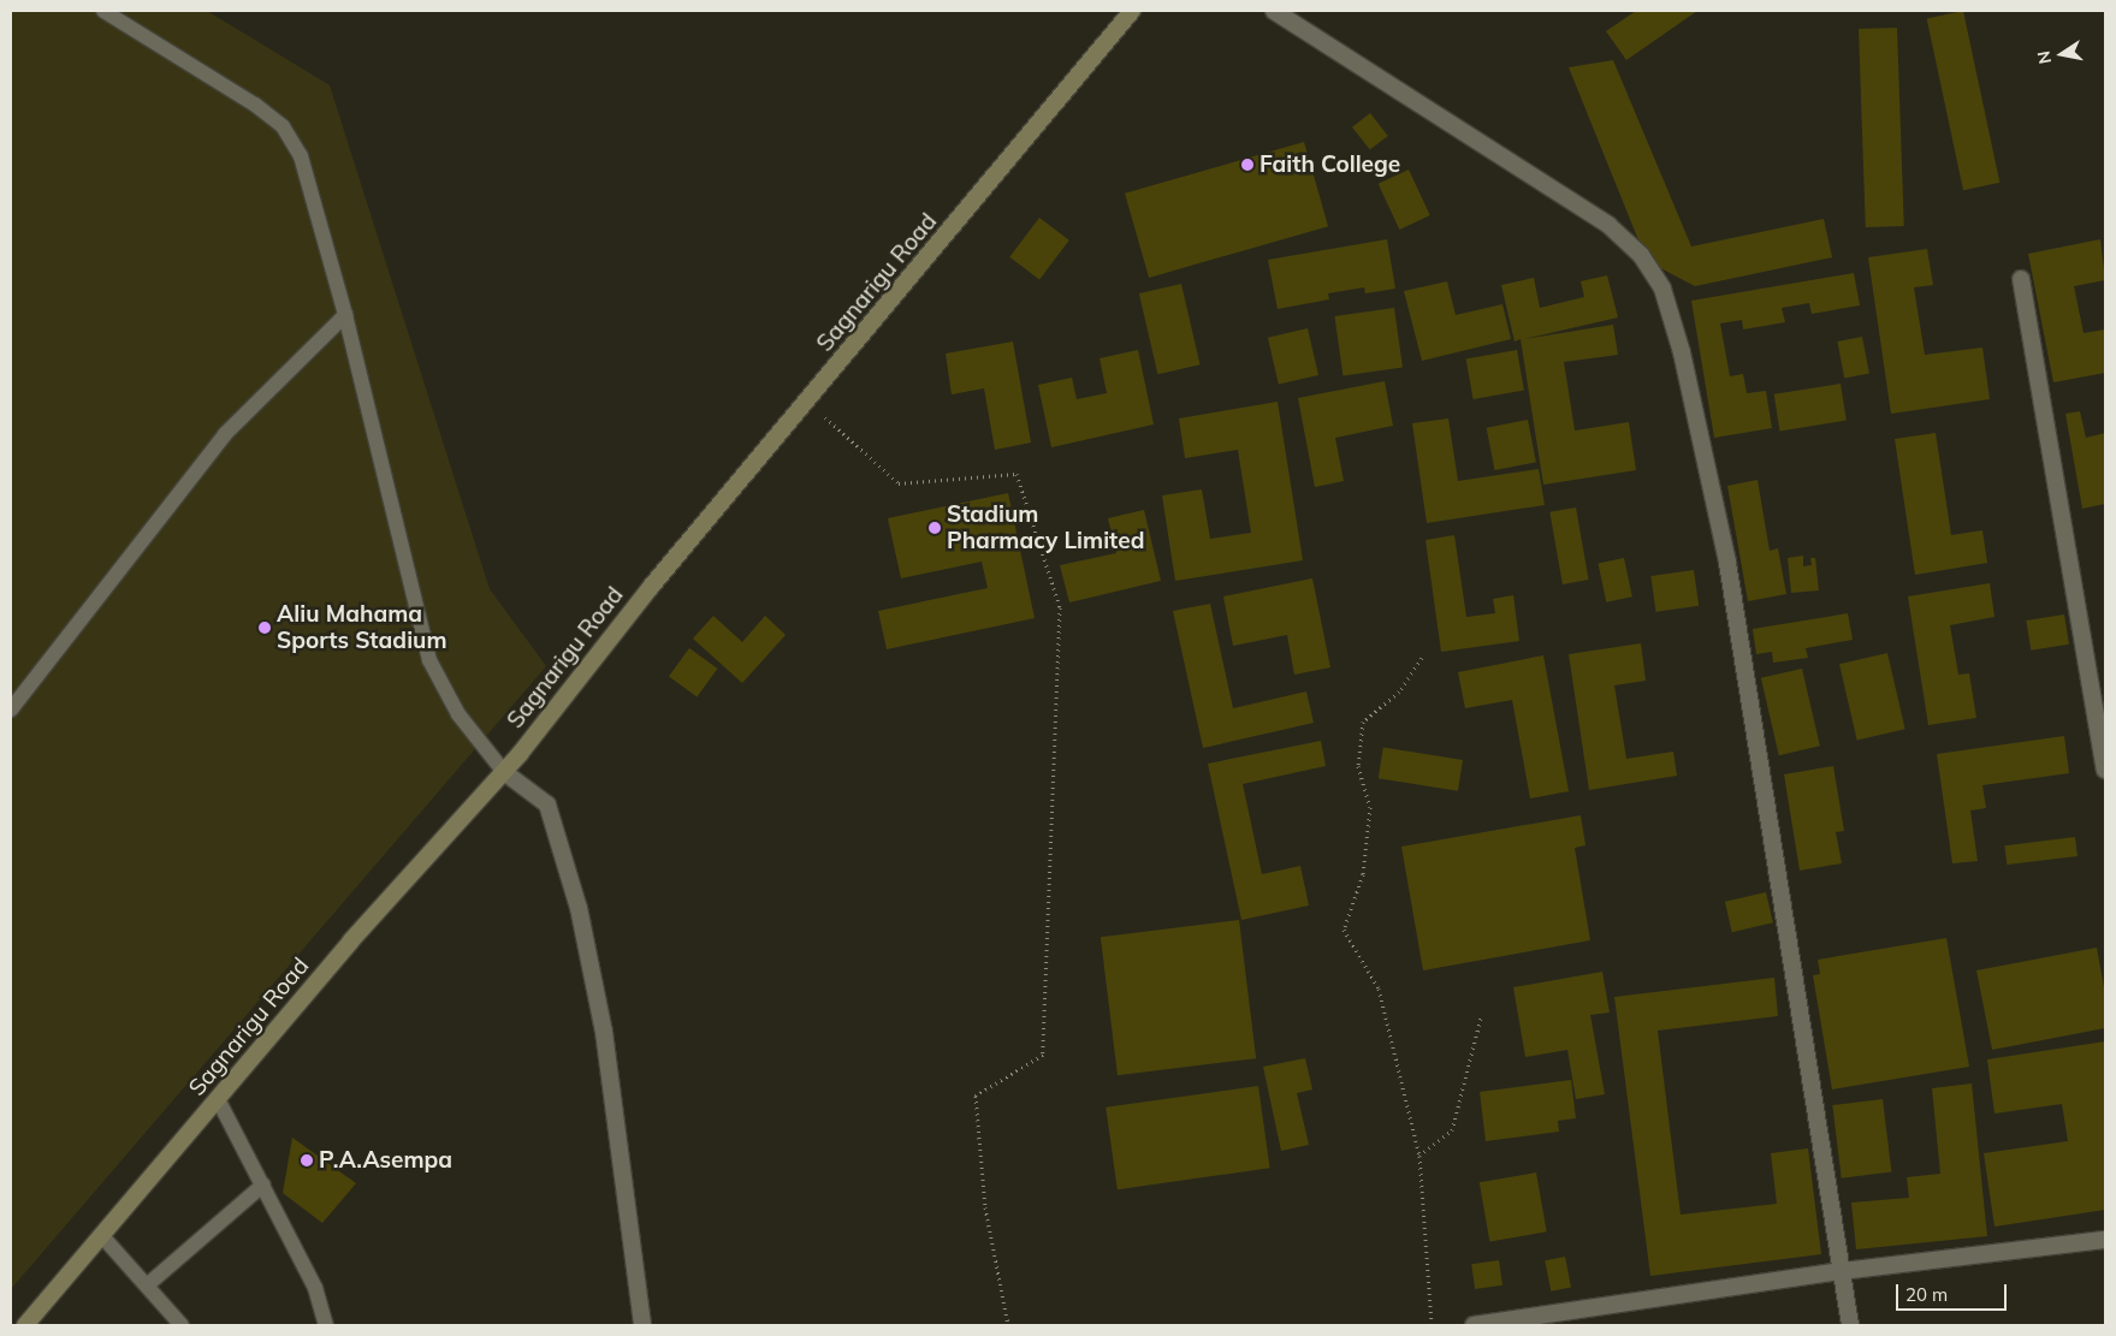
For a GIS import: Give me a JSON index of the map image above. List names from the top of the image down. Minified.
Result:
{"streets":{"main road":["Sagnarigu Road"]},"places":["Faith College","Stadium Pharmacy Limited","Aliu Mahama Sports Stadium","P.A.Asempa"],"scale_bar":"20 m","north":"left"}
